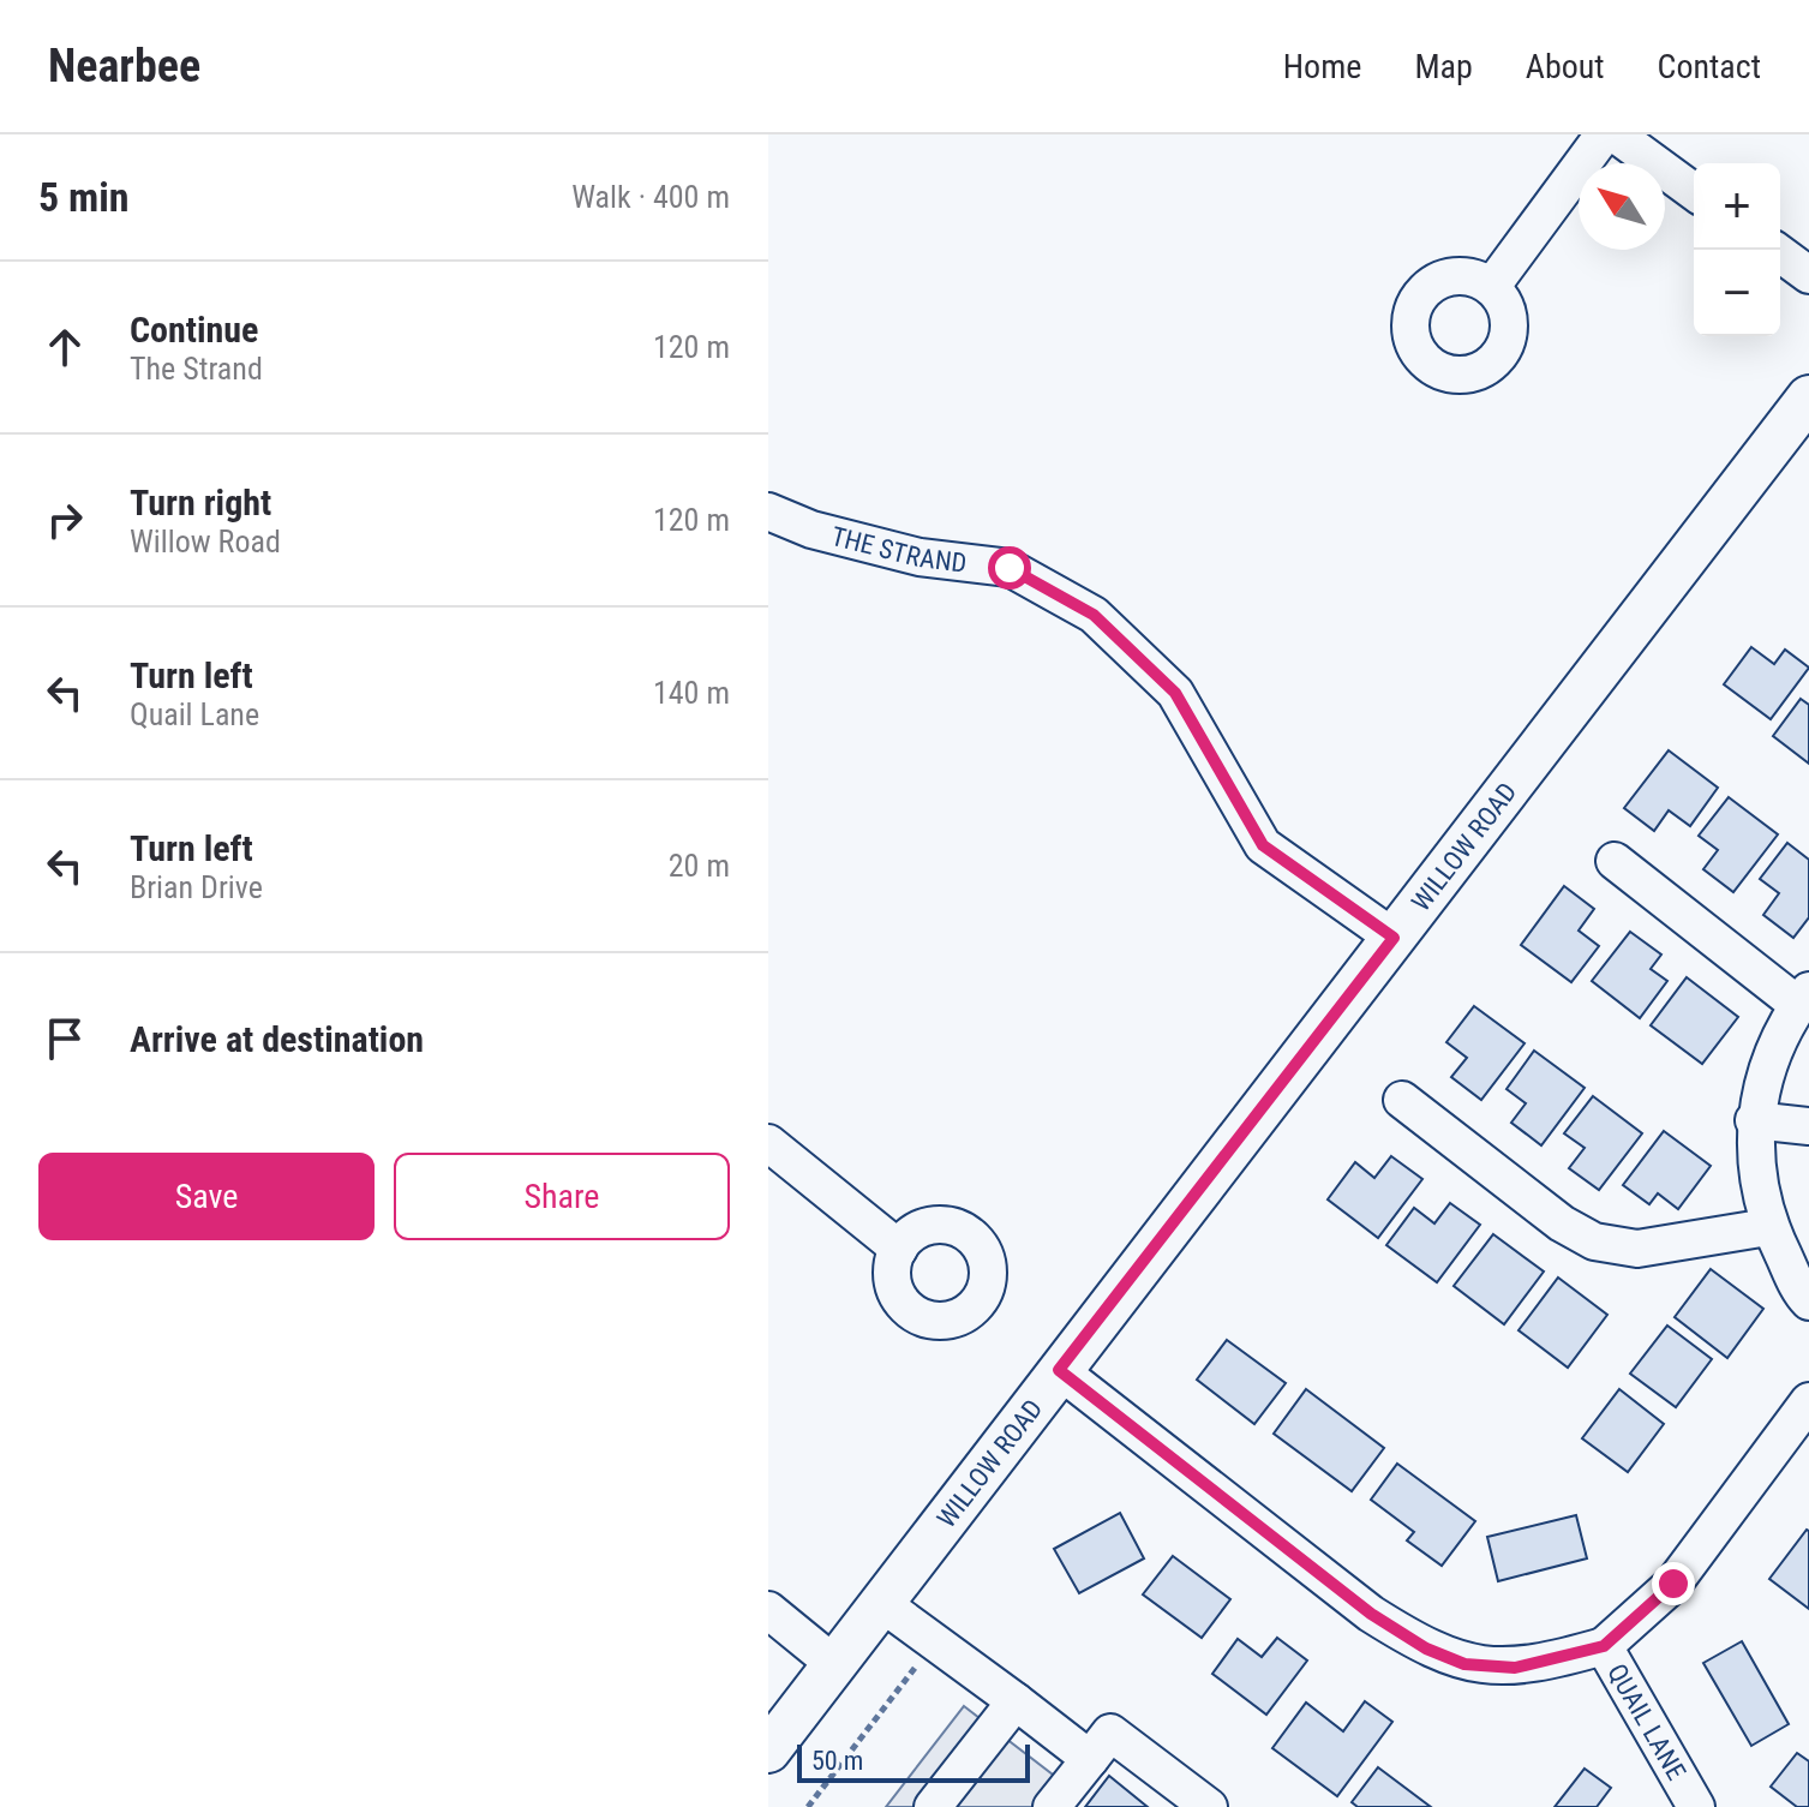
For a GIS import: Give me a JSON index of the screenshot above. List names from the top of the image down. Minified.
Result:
{"streets":{"main road":["WILLOW ROAD"],"street":["THE STRAND","QUAIL LANE"]},"crossings":[["THE STRAND","WILLOW ROAD"],["WILLOW ROAD","QUAIL LANE"]],"scale_bar":"50 m","north":"top left","page":{"header":"Nearbee","nav":["Home","Map","About","Contact"],"heading":["5 min","Walk · 400 m"],"map_buttons":["+","−"],"list":[["Continue","The Strand","120 m"],["Turn right","Willow Road","120 m"],["Turn left","Quail Lane","140 m"],["Turn left","Brian Drive","20 m"],"Arrive at destination"],"buttons":["Save","Share"],"scale":"50 m"}}
